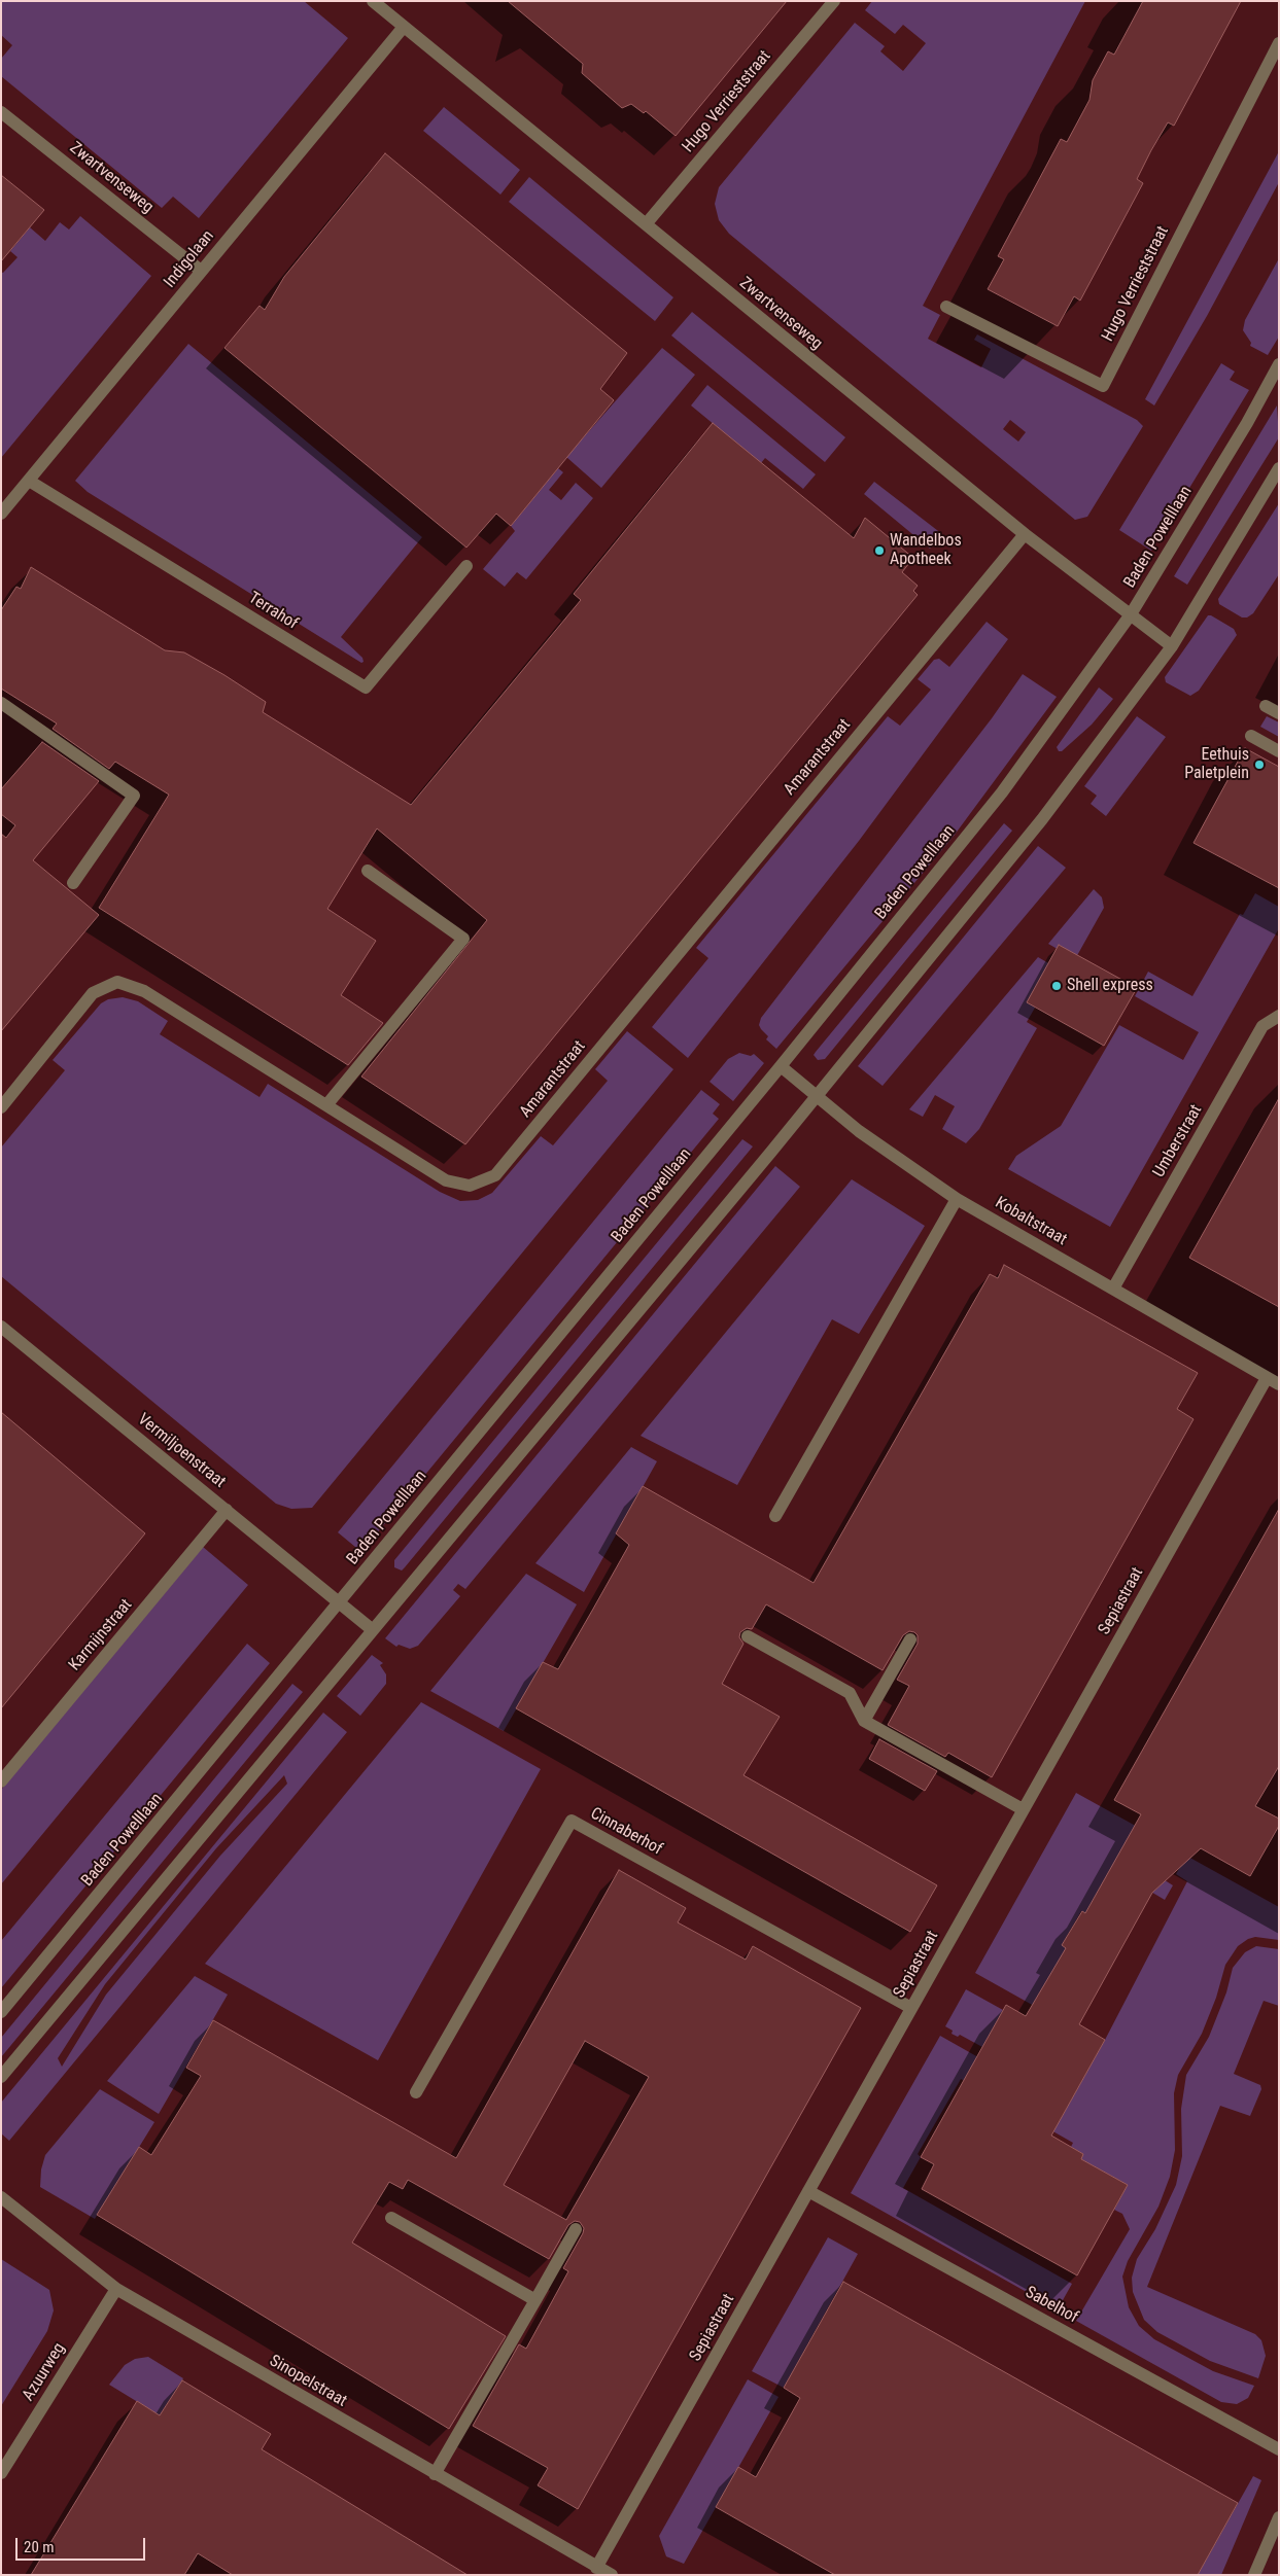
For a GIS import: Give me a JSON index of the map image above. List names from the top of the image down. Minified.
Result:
{"streets":{"street":["Hugo Verrieststraat","Zwartvenseweg","Indigolaan","Baden Powelllaan","Terrahof","Amarantstraat","Umberstraat","Kobaltstraat","Vermiljoenstraat","Sepiastraat","Karmijnstraat","Cinnaberhof","Sabelhof","Azuurweg","Sinopelstraat"]},"crossings":[["Hugo Verrieststraat","Zwartvenseweg"],["Zwartvenseweg","Indigolaan"],["Zwartvenseweg","Baden Powelllaan"],["Zwartvenseweg","Amarantstraat"],["Indigolaan","Terrahof"],["Baden Powelllaan","Kobaltstraat"],["Baden Powelllaan","Vermiljoenstraat"],["Umberstraat","Kobaltstraat"],["Kobaltstraat","Sepiastraat"],["Vermiljoenstraat","Karmijnstraat"],["Sepiastraat","Cinnaberhof"],["Sepiastraat","Sabelhof"],["Sepiastraat","Sinopelstraat"],["Azuurweg","Sinopelstraat"]],"places":["Wandelbos Apotheek","Eethuis Paletplein","Shell express"],"scale_bar":"20 m"}
